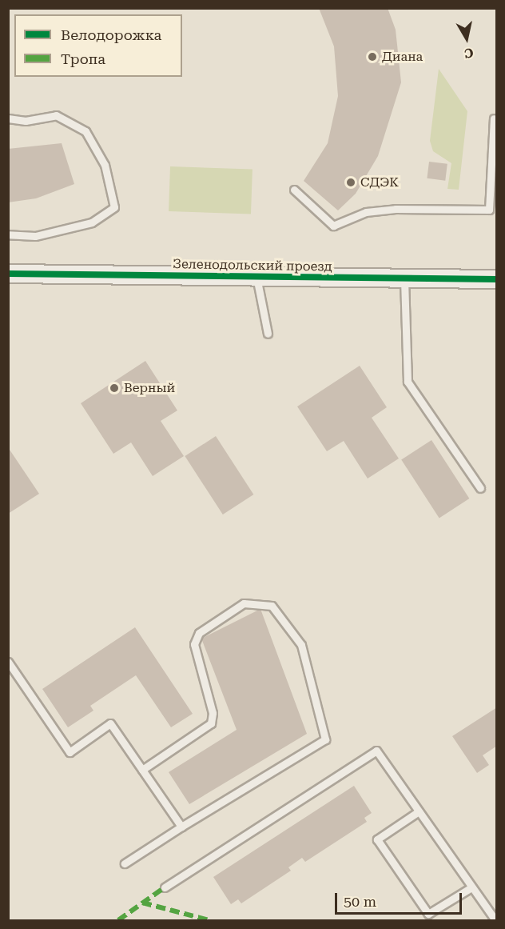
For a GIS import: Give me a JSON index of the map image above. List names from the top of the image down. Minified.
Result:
{"streets":{"street":["Зеленодольский проезд"]},"places":["Диана","СДЭК","Верный"],"legend":["Велодорожка","Тропа"],"scale_bar":"50 m","north":"bottom"}
